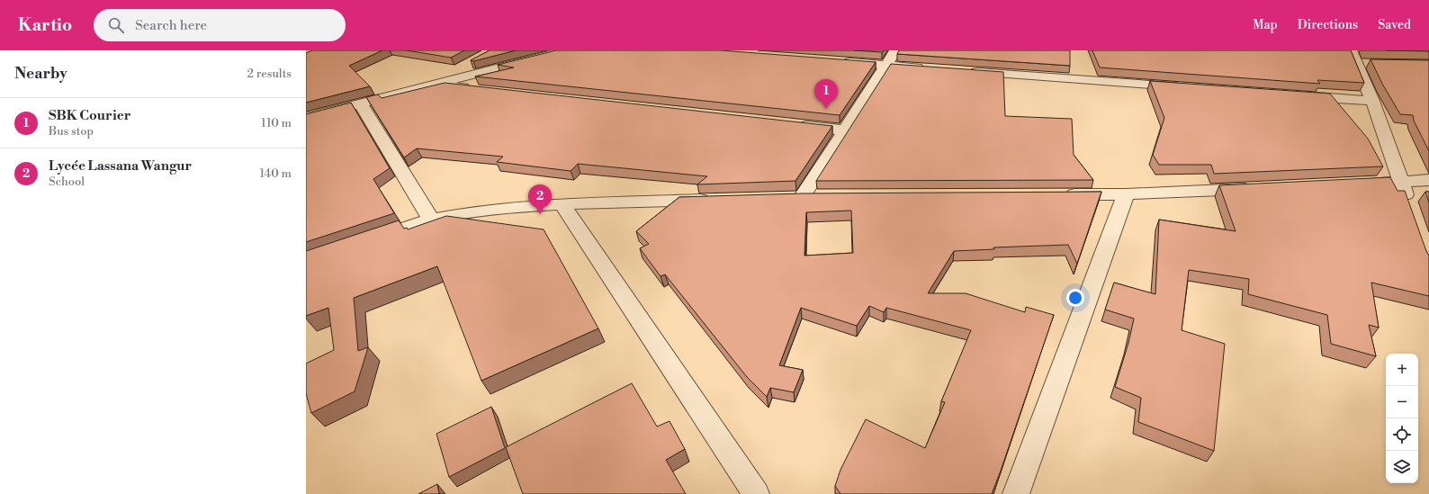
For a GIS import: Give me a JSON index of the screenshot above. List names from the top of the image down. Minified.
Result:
{"page":{"header":"Kartio","search":"Search here","nav":["Map","Directions","Saved"],"heading":["Nearby","2 results"],"pins":["1","2"],"list":[{"mark":"1","name":"SBK Courier","note":"Bus stop","value":"110 m"},{"mark":"2","name":"Lycée Lassana Wangur","note":"School","value":"140 m"}],"map_buttons":["+","−"]}}
